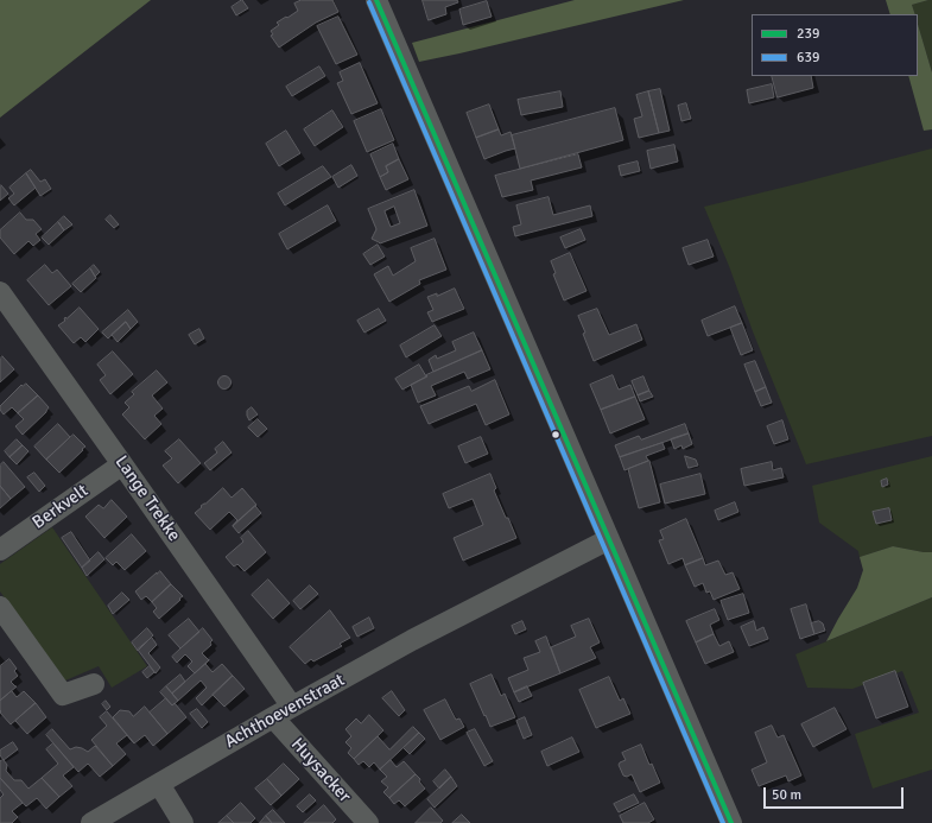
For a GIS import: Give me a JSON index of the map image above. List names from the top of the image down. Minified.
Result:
{"streets":{"street":["Lange Trekke","Berkvelt","Achthoevenstraat","Huysacker"]},"crossings":[["Lange Trekke","Berkvelt"],["Lange Trekke","Achthoevenstraat"],["Achthoevenstraat","Huysacker"]],"lines":["transit line 239","transit line 639"],"legend":["239","639"],"scale_bar":"50 m"}
